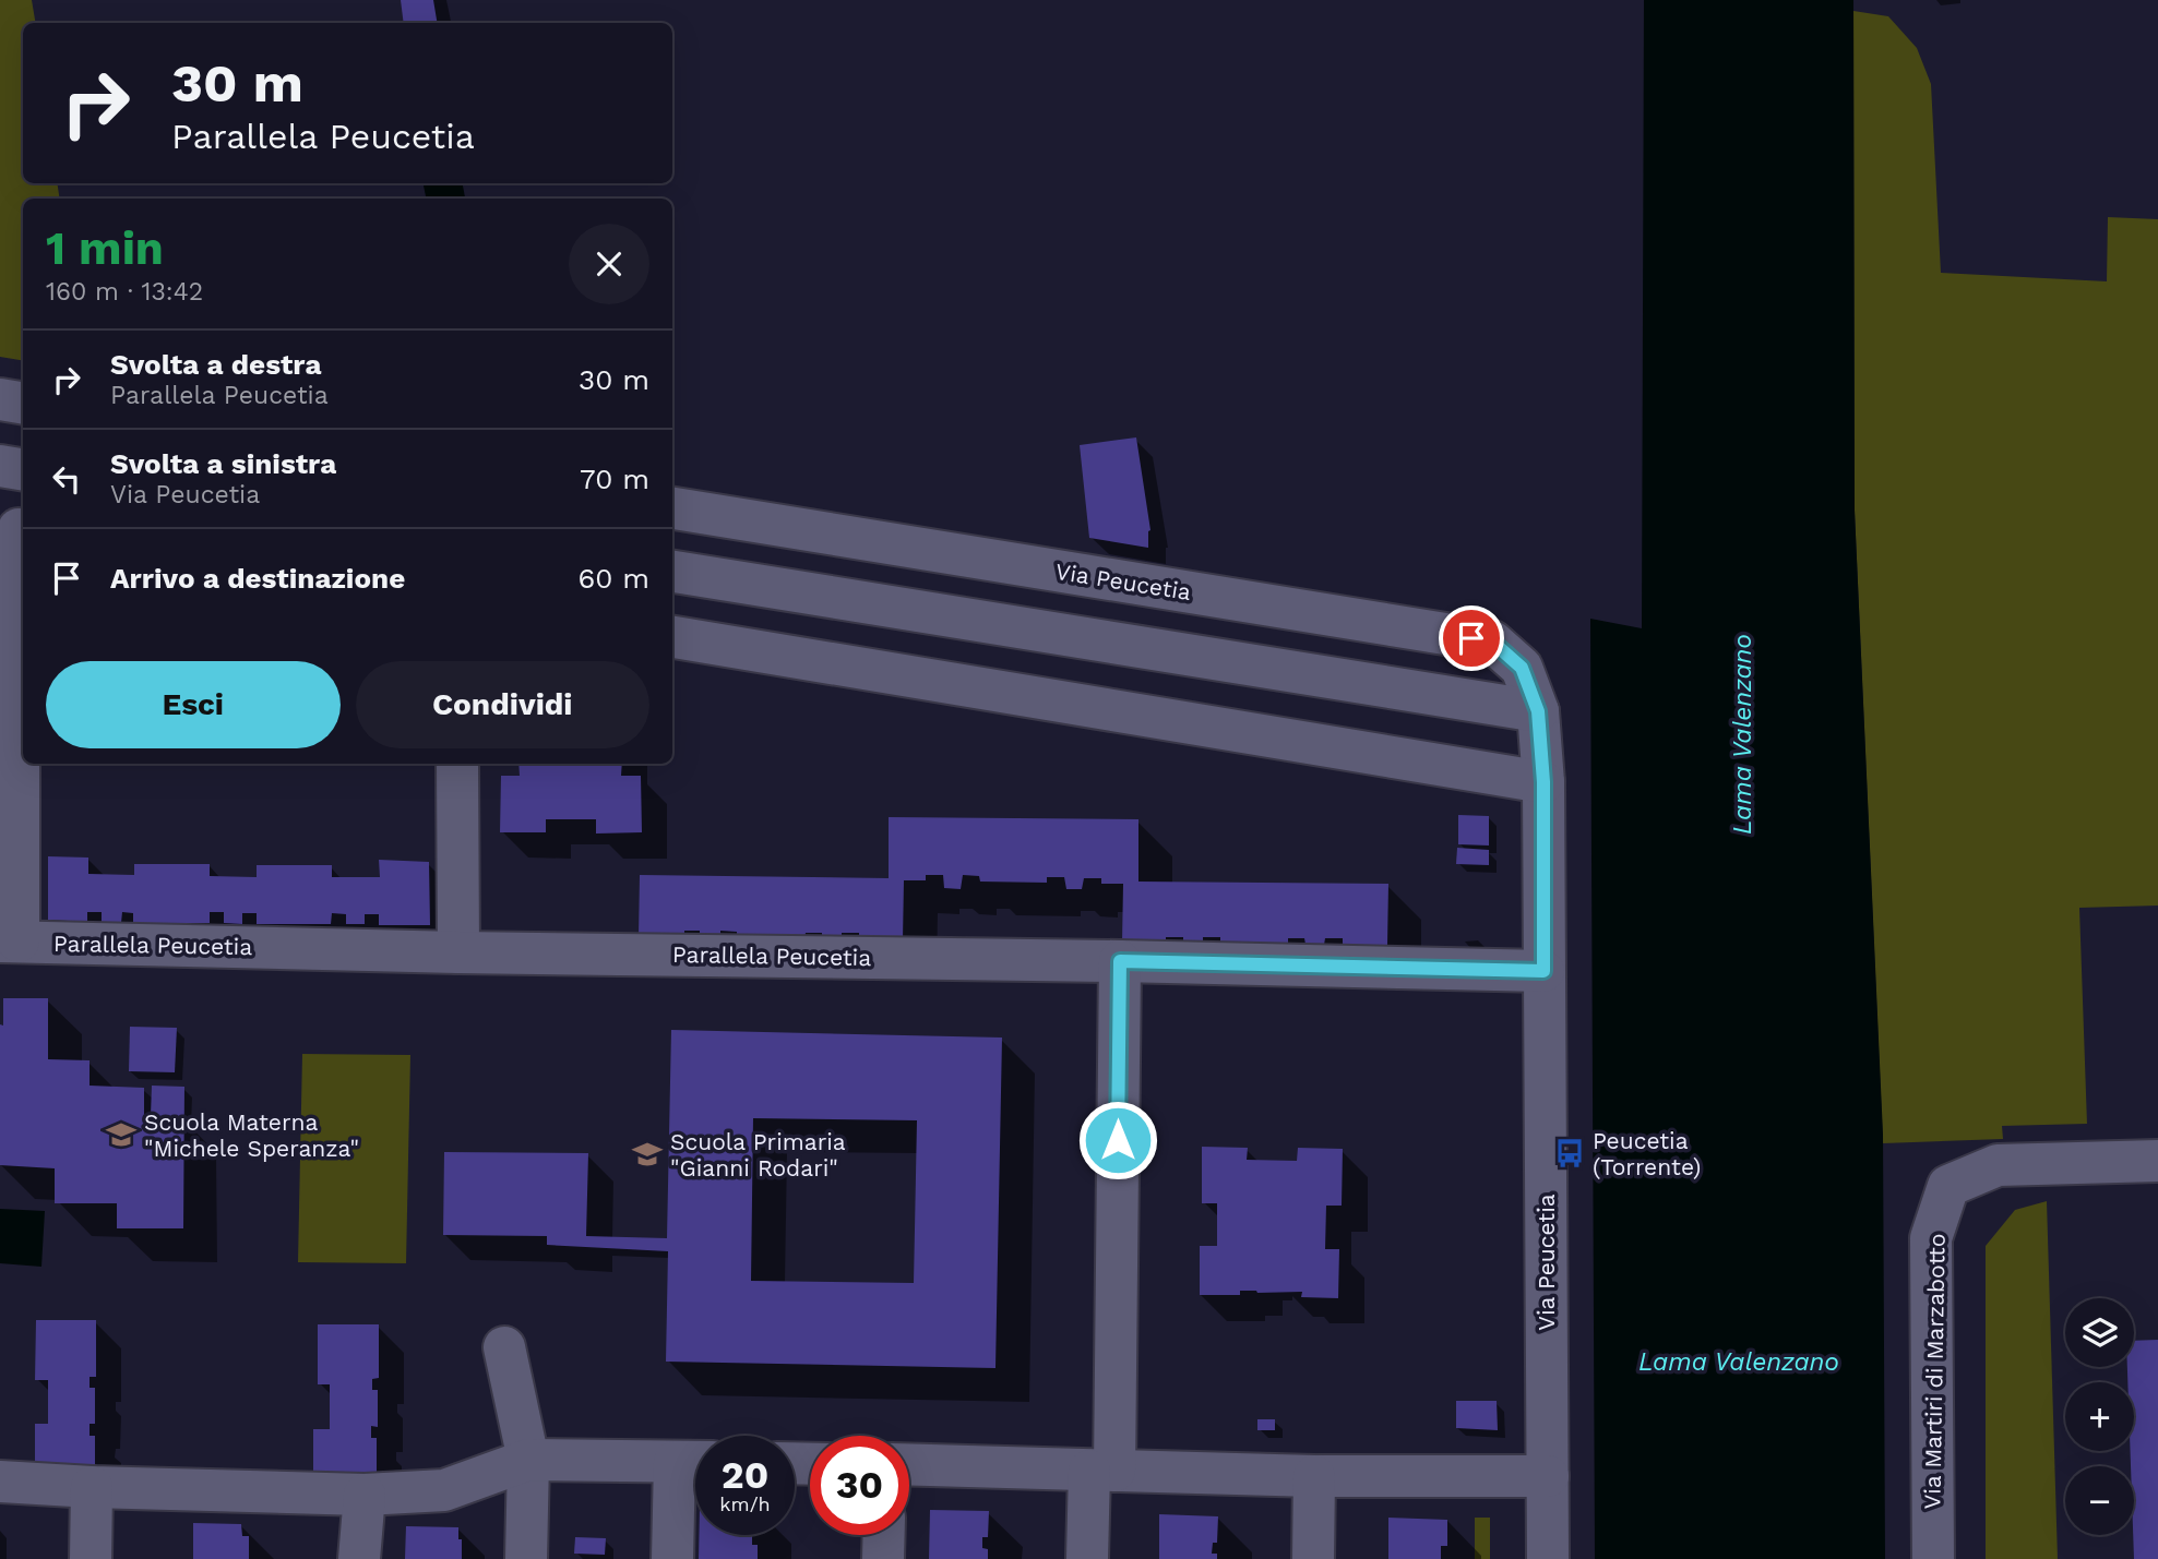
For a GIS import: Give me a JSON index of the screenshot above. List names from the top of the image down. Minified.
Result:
{"streets":{"street":["Via Peucetia","Parallela Peucetia","Via Martiri di Marzabotto"]},"crossings":[["Via Peucetia","Parallela Peucetia"]],"water":["Lama Valenzano"],"places":{"school or university":["Scuola Materna \"Michele Speranza\"","Scuola Primaria \"Gianni Rodari\""],"bus stop":["Peucetia (Torrente)"]},"page":{"turn":["30 m","Parallela Peucetia"],"heading":["1 min","160 m · 13:42"],"list":[{"name":"Svolta a destra","note":"Parallela Peucetia","value":"30 m"},{"name":"Svolta a sinistra","note":"Via Peucetia","value":"70 m"},{"name":"Arrivo a destinazione","value":"60 m"}],"buttons":["Esci","Condividi"],"map_buttons":["+","−"],"speed":"20 km/h","limit":"30"}}
